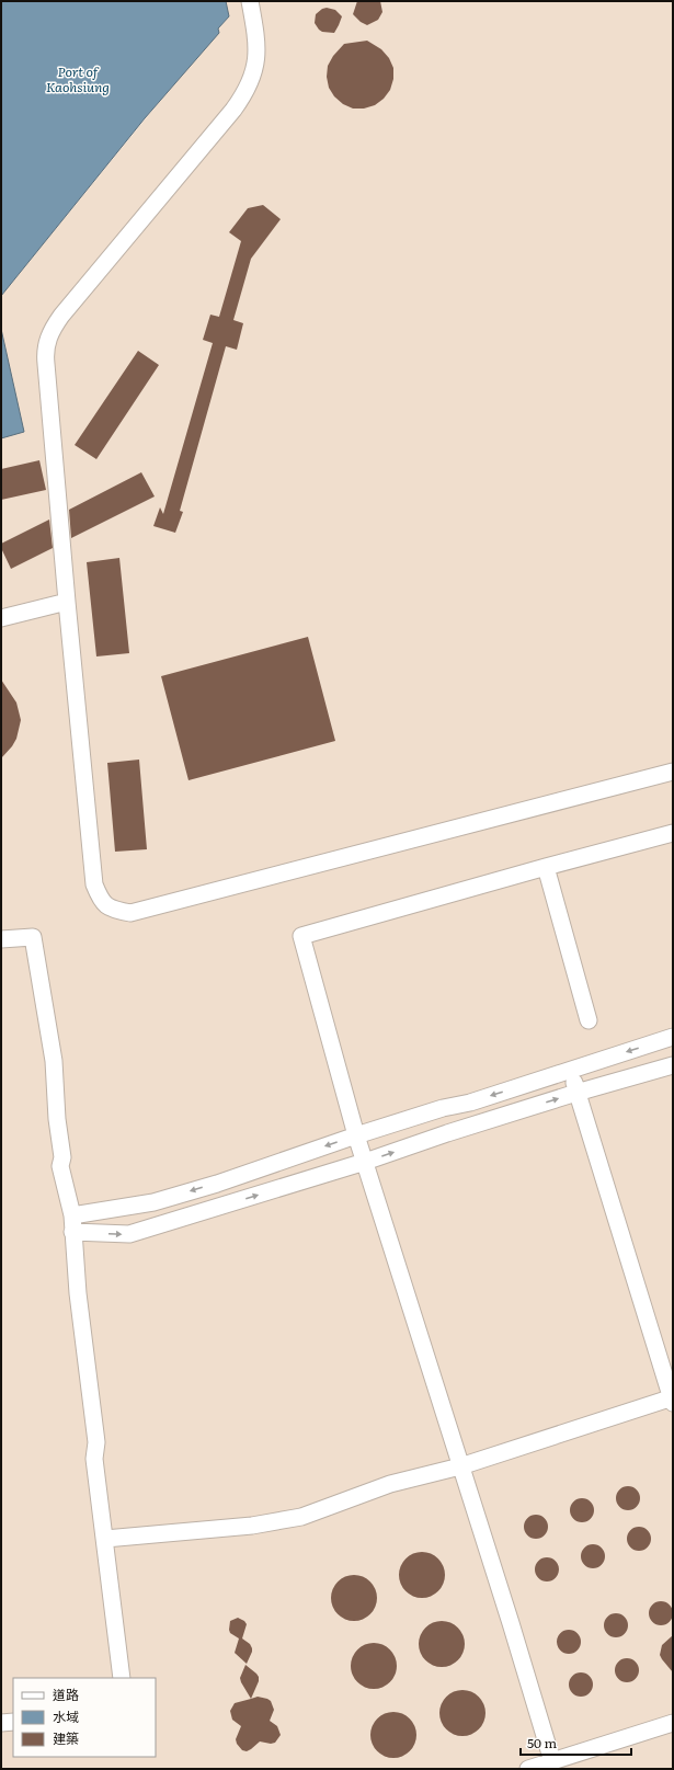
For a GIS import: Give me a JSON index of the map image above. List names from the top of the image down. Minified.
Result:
{"water":["Port of Kaohsiung"],"legend":["道路","水域","建築"],"scale_bar":"50 m"}
